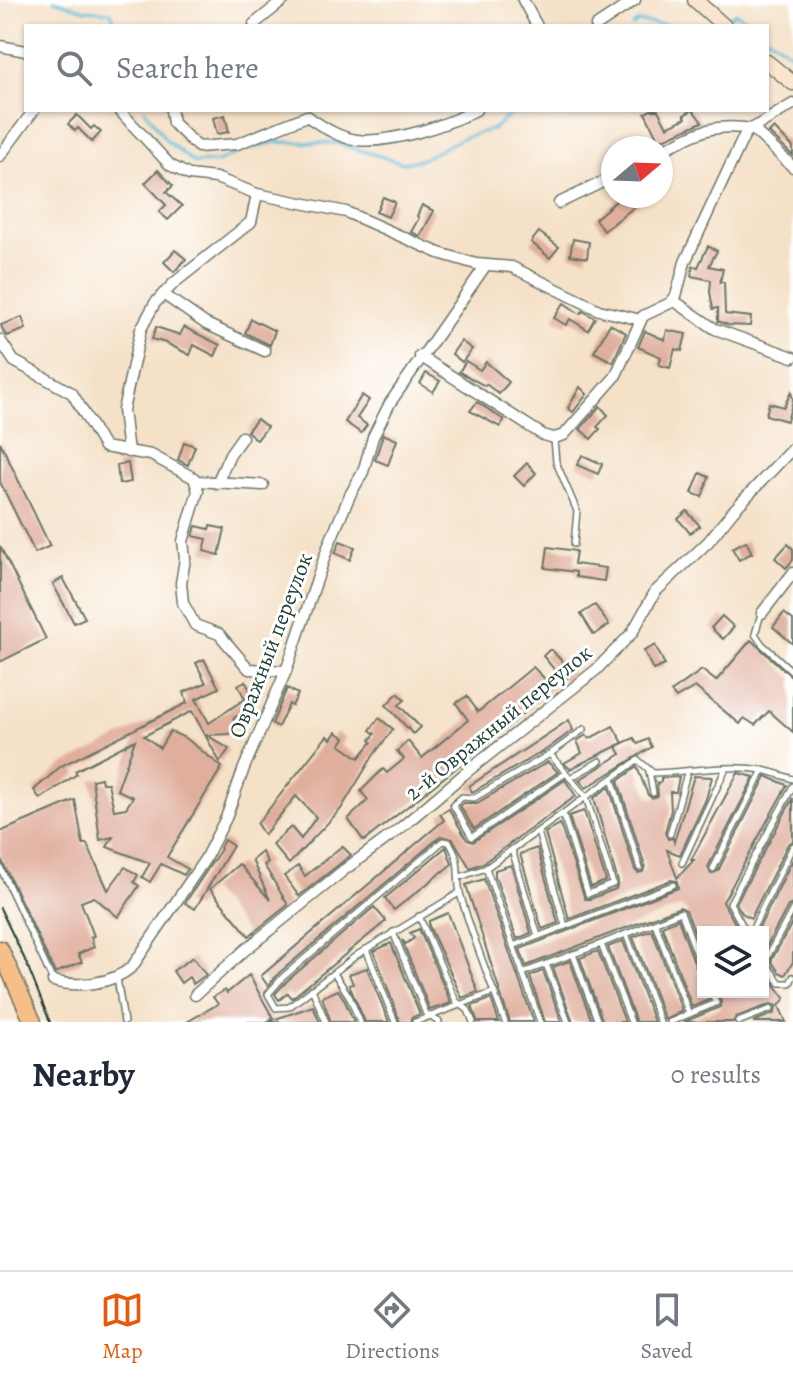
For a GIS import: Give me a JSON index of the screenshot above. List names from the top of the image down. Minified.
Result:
{"streets":{"street":["Овражный переулок","2-й Овражный переулок"]},"north":"right","page":{"search":"Search here","heading":["Nearby","0 results"],"nav":["Map","Directions","Saved"]}}
